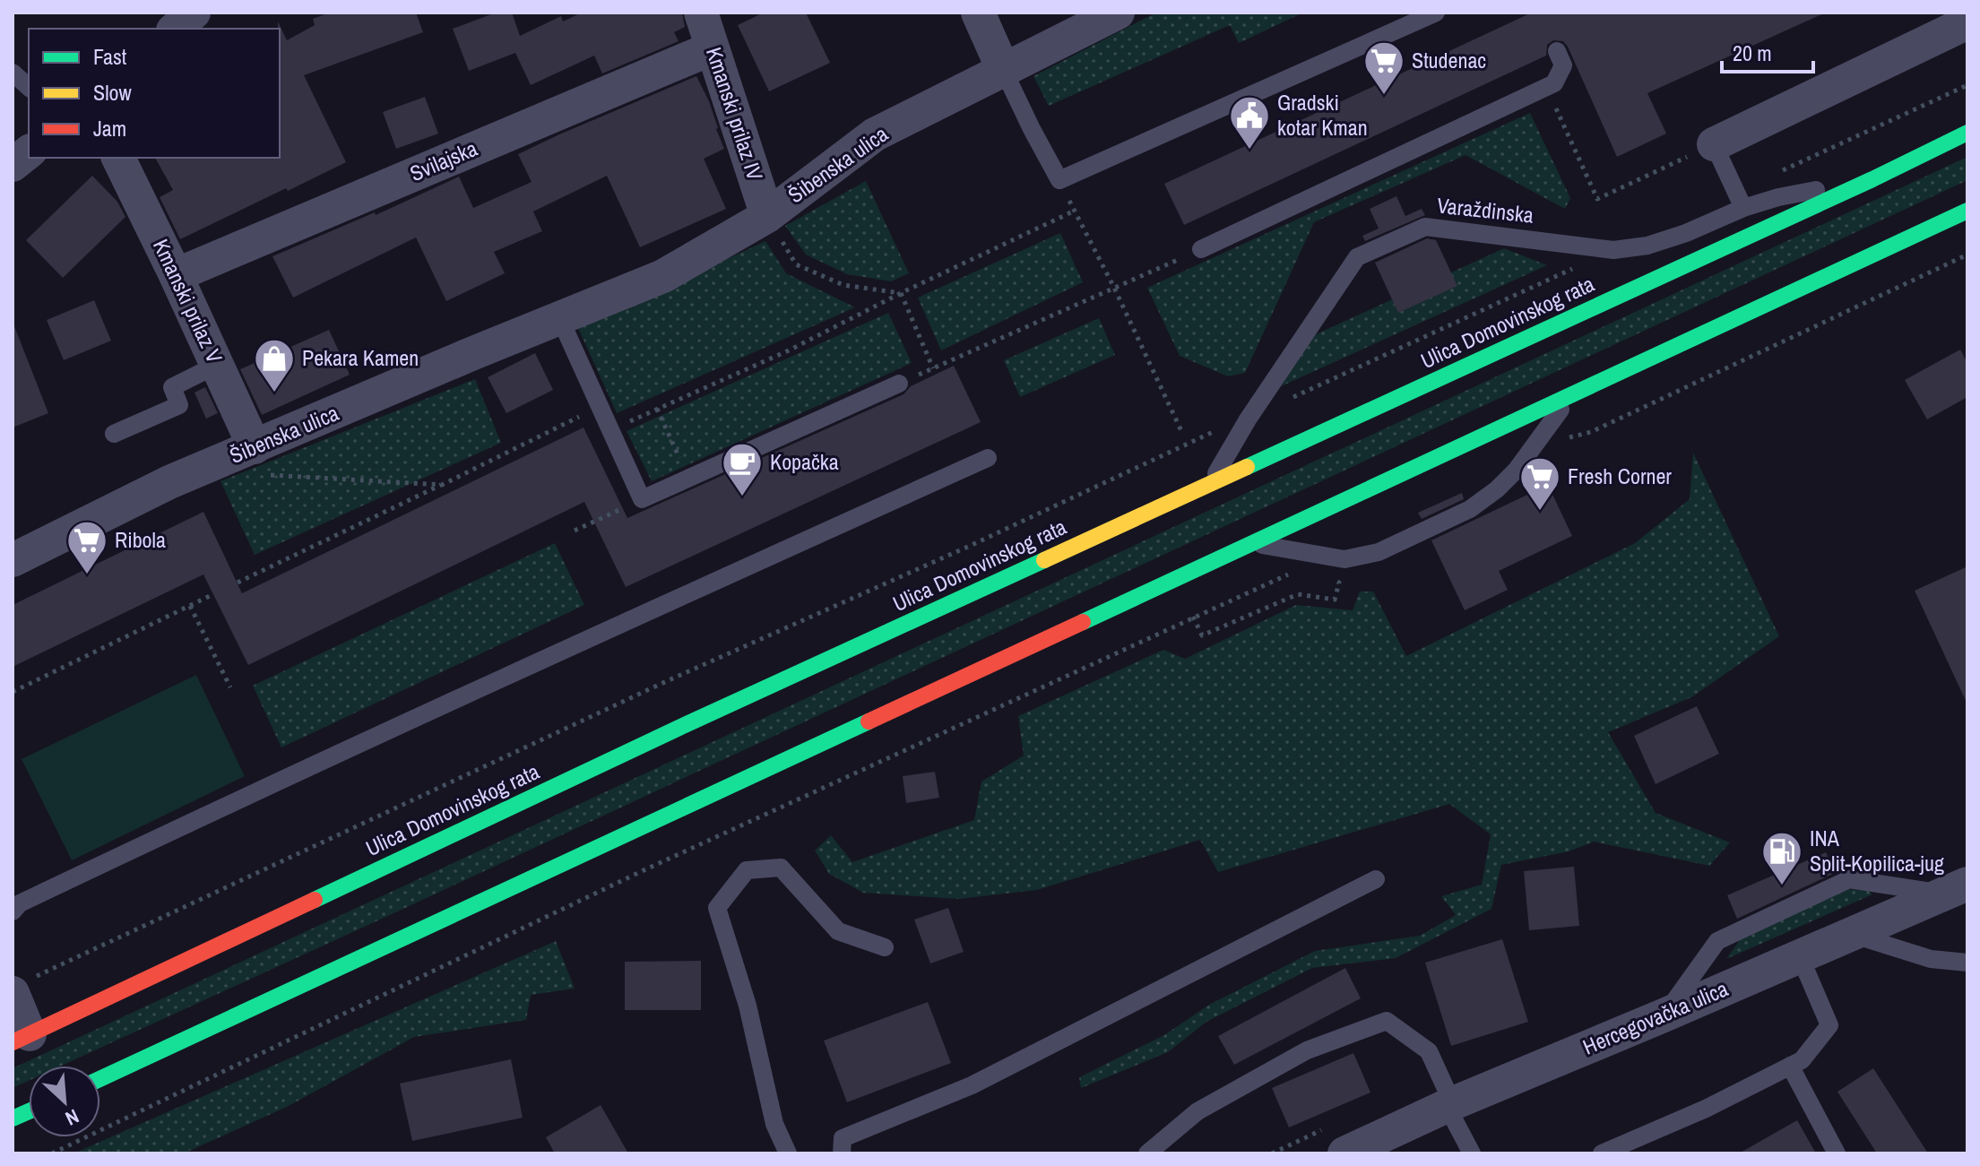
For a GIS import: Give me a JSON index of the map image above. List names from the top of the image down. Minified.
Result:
{"streets":{"main road":["Ulica Domovinskog rata"],"street":["Kmanski prilaz IV","Svilajska","Šibenska ulica","Kmanski prilaz V","Hercegovačka ulica"],"lane":["Varaždinska"]},"crossings":[["Kmanski prilaz IV","Svilajska"],["Kmanski prilaz IV","Šibenska ulica"],["Svilajska","Kmanski prilaz V"],["Šibenska ulica","Kmanski prilaz V"],["Varaždinska","Ulica Domovinskog rata"]],"places":{"supermarket":["Studenac","Fresh Corner","Ribola"],"public building":["Gradski kotar Kman"],"shop":["Pekara Kamen"],"cafe":["Kopačka"],"fuel station":["INA Split-Kopilica-jug"]},"legend":["Fast","Slow","Jam"],"scale_bar":"20 m","north":"bottom right"}
